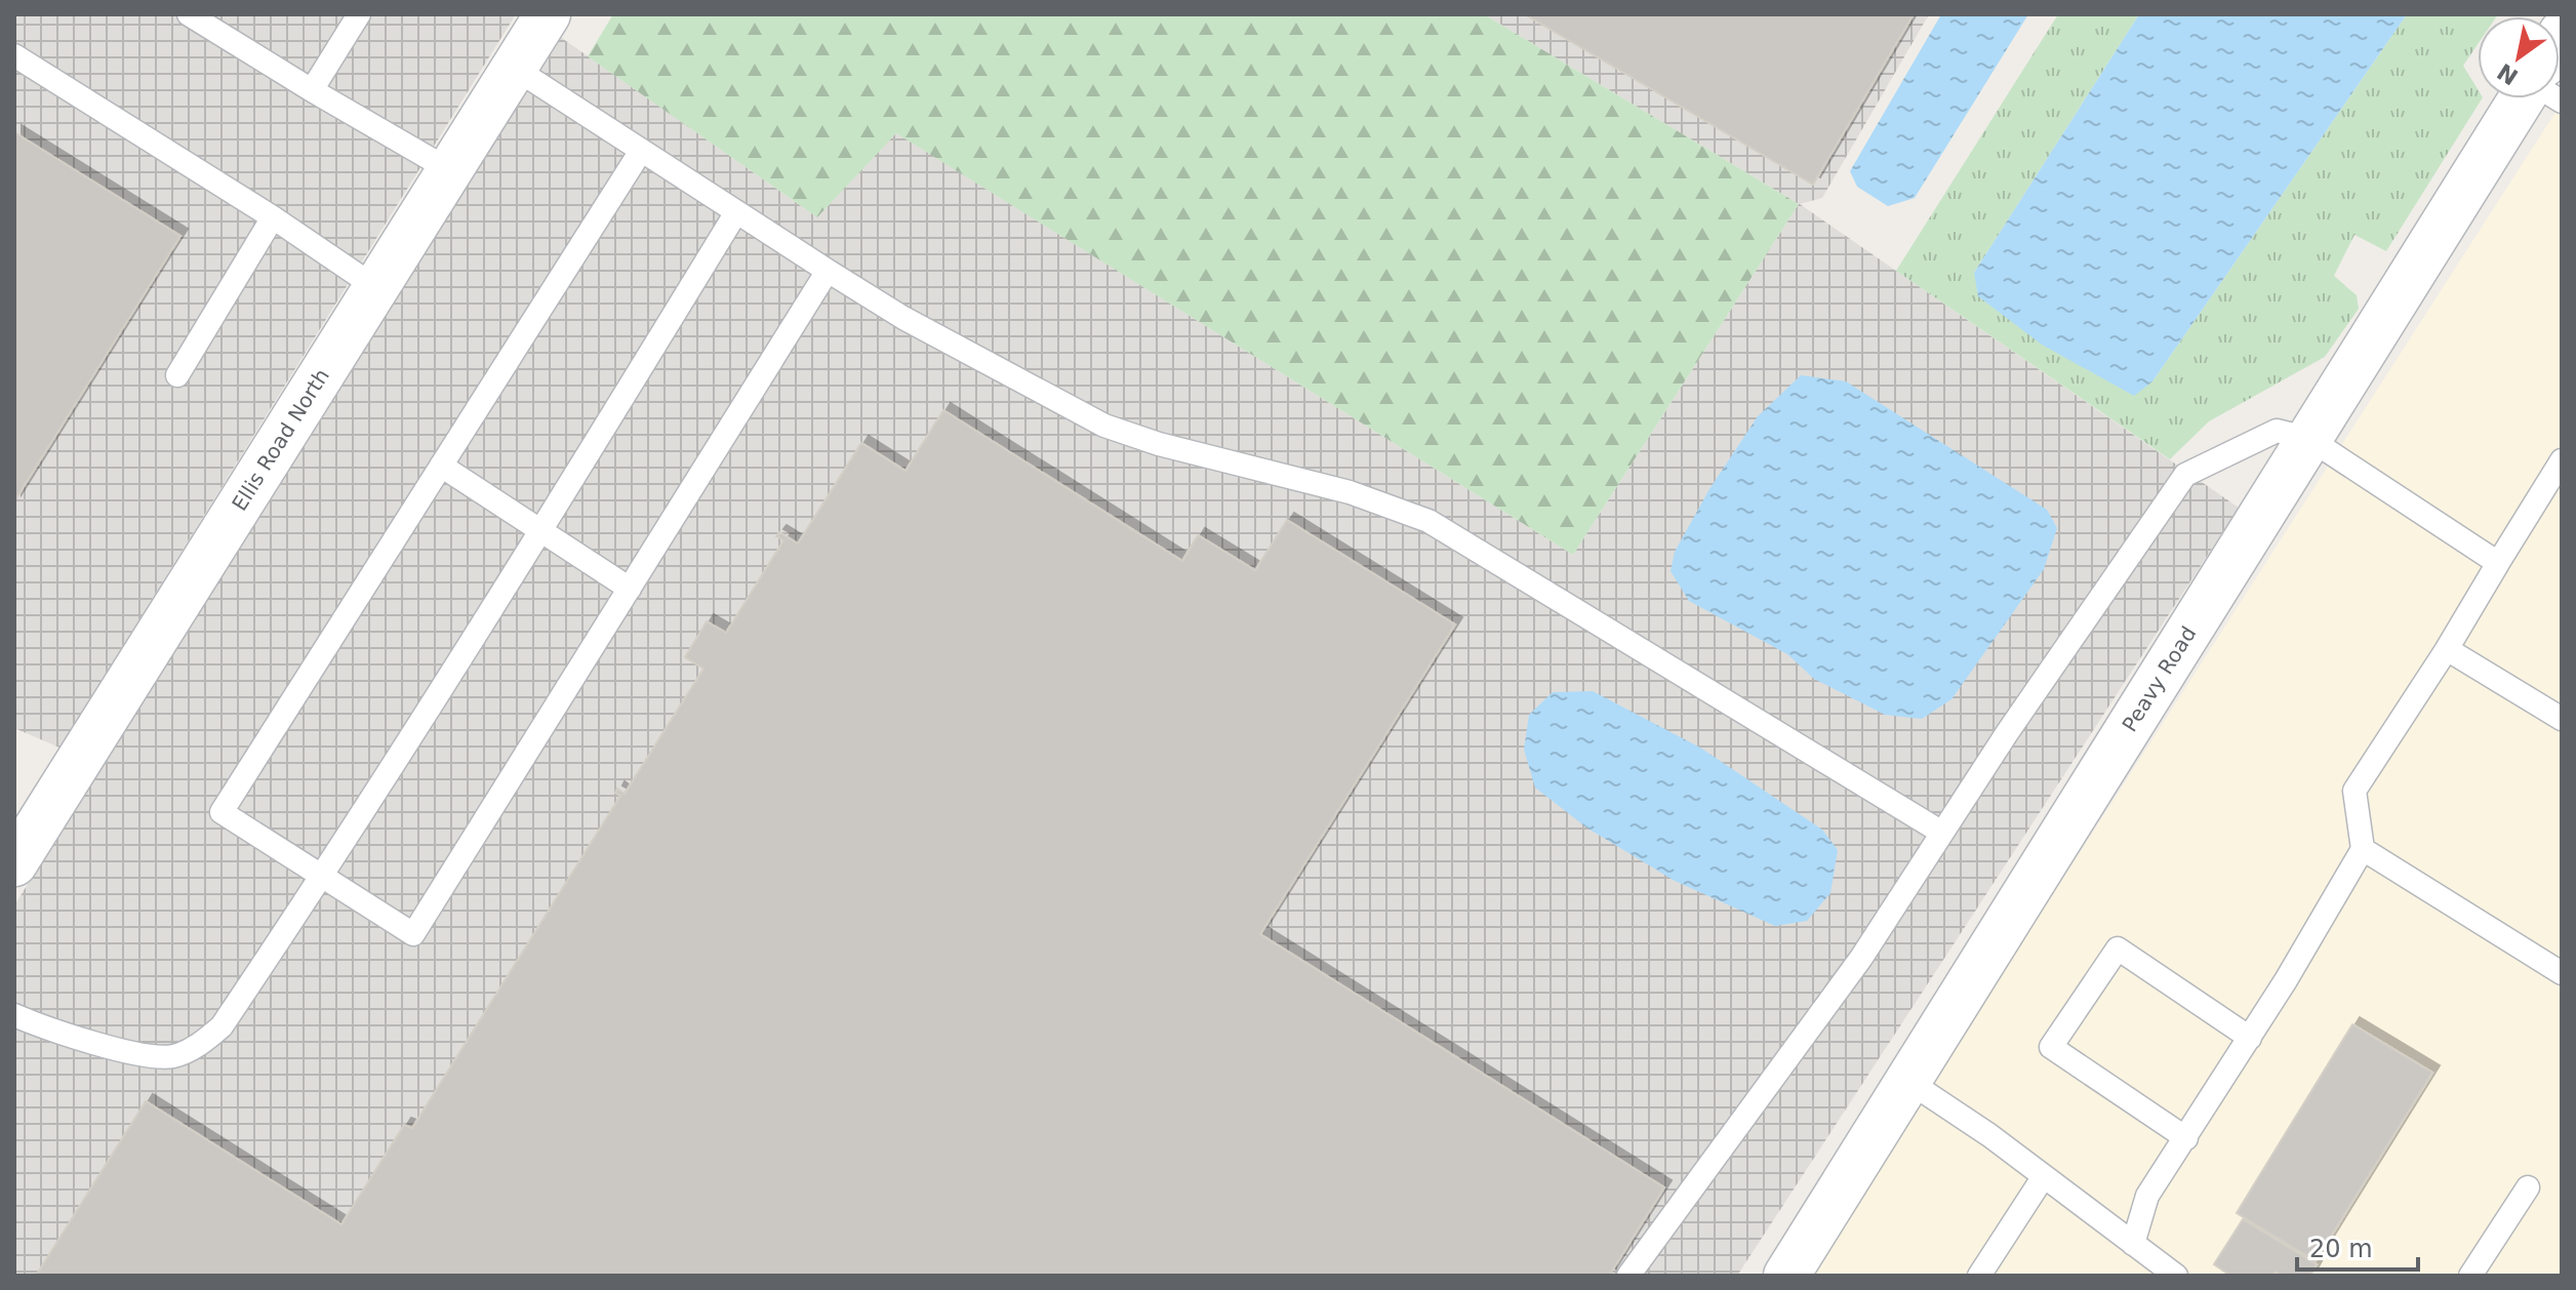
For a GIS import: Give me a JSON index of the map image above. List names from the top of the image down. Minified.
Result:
{"streets":{"street":["Ellis Road North","Peavy Road"]},"scale_bar":"20 m","north":"bottom left"}
